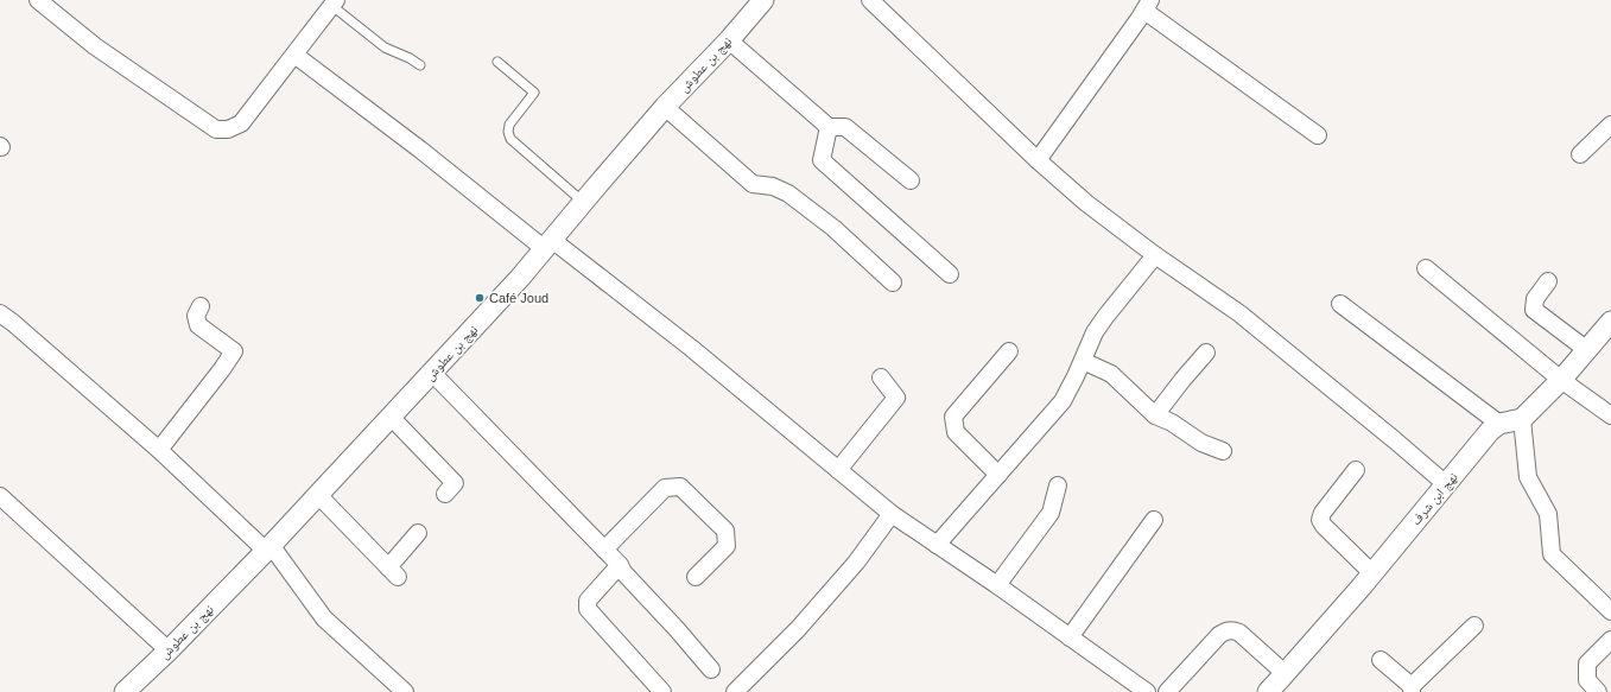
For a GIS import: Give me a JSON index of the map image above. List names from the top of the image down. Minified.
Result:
{"streets":{"street":["نهج بن عطوش","نهج ابن شرف"]},"places":["Café Joud"]}
